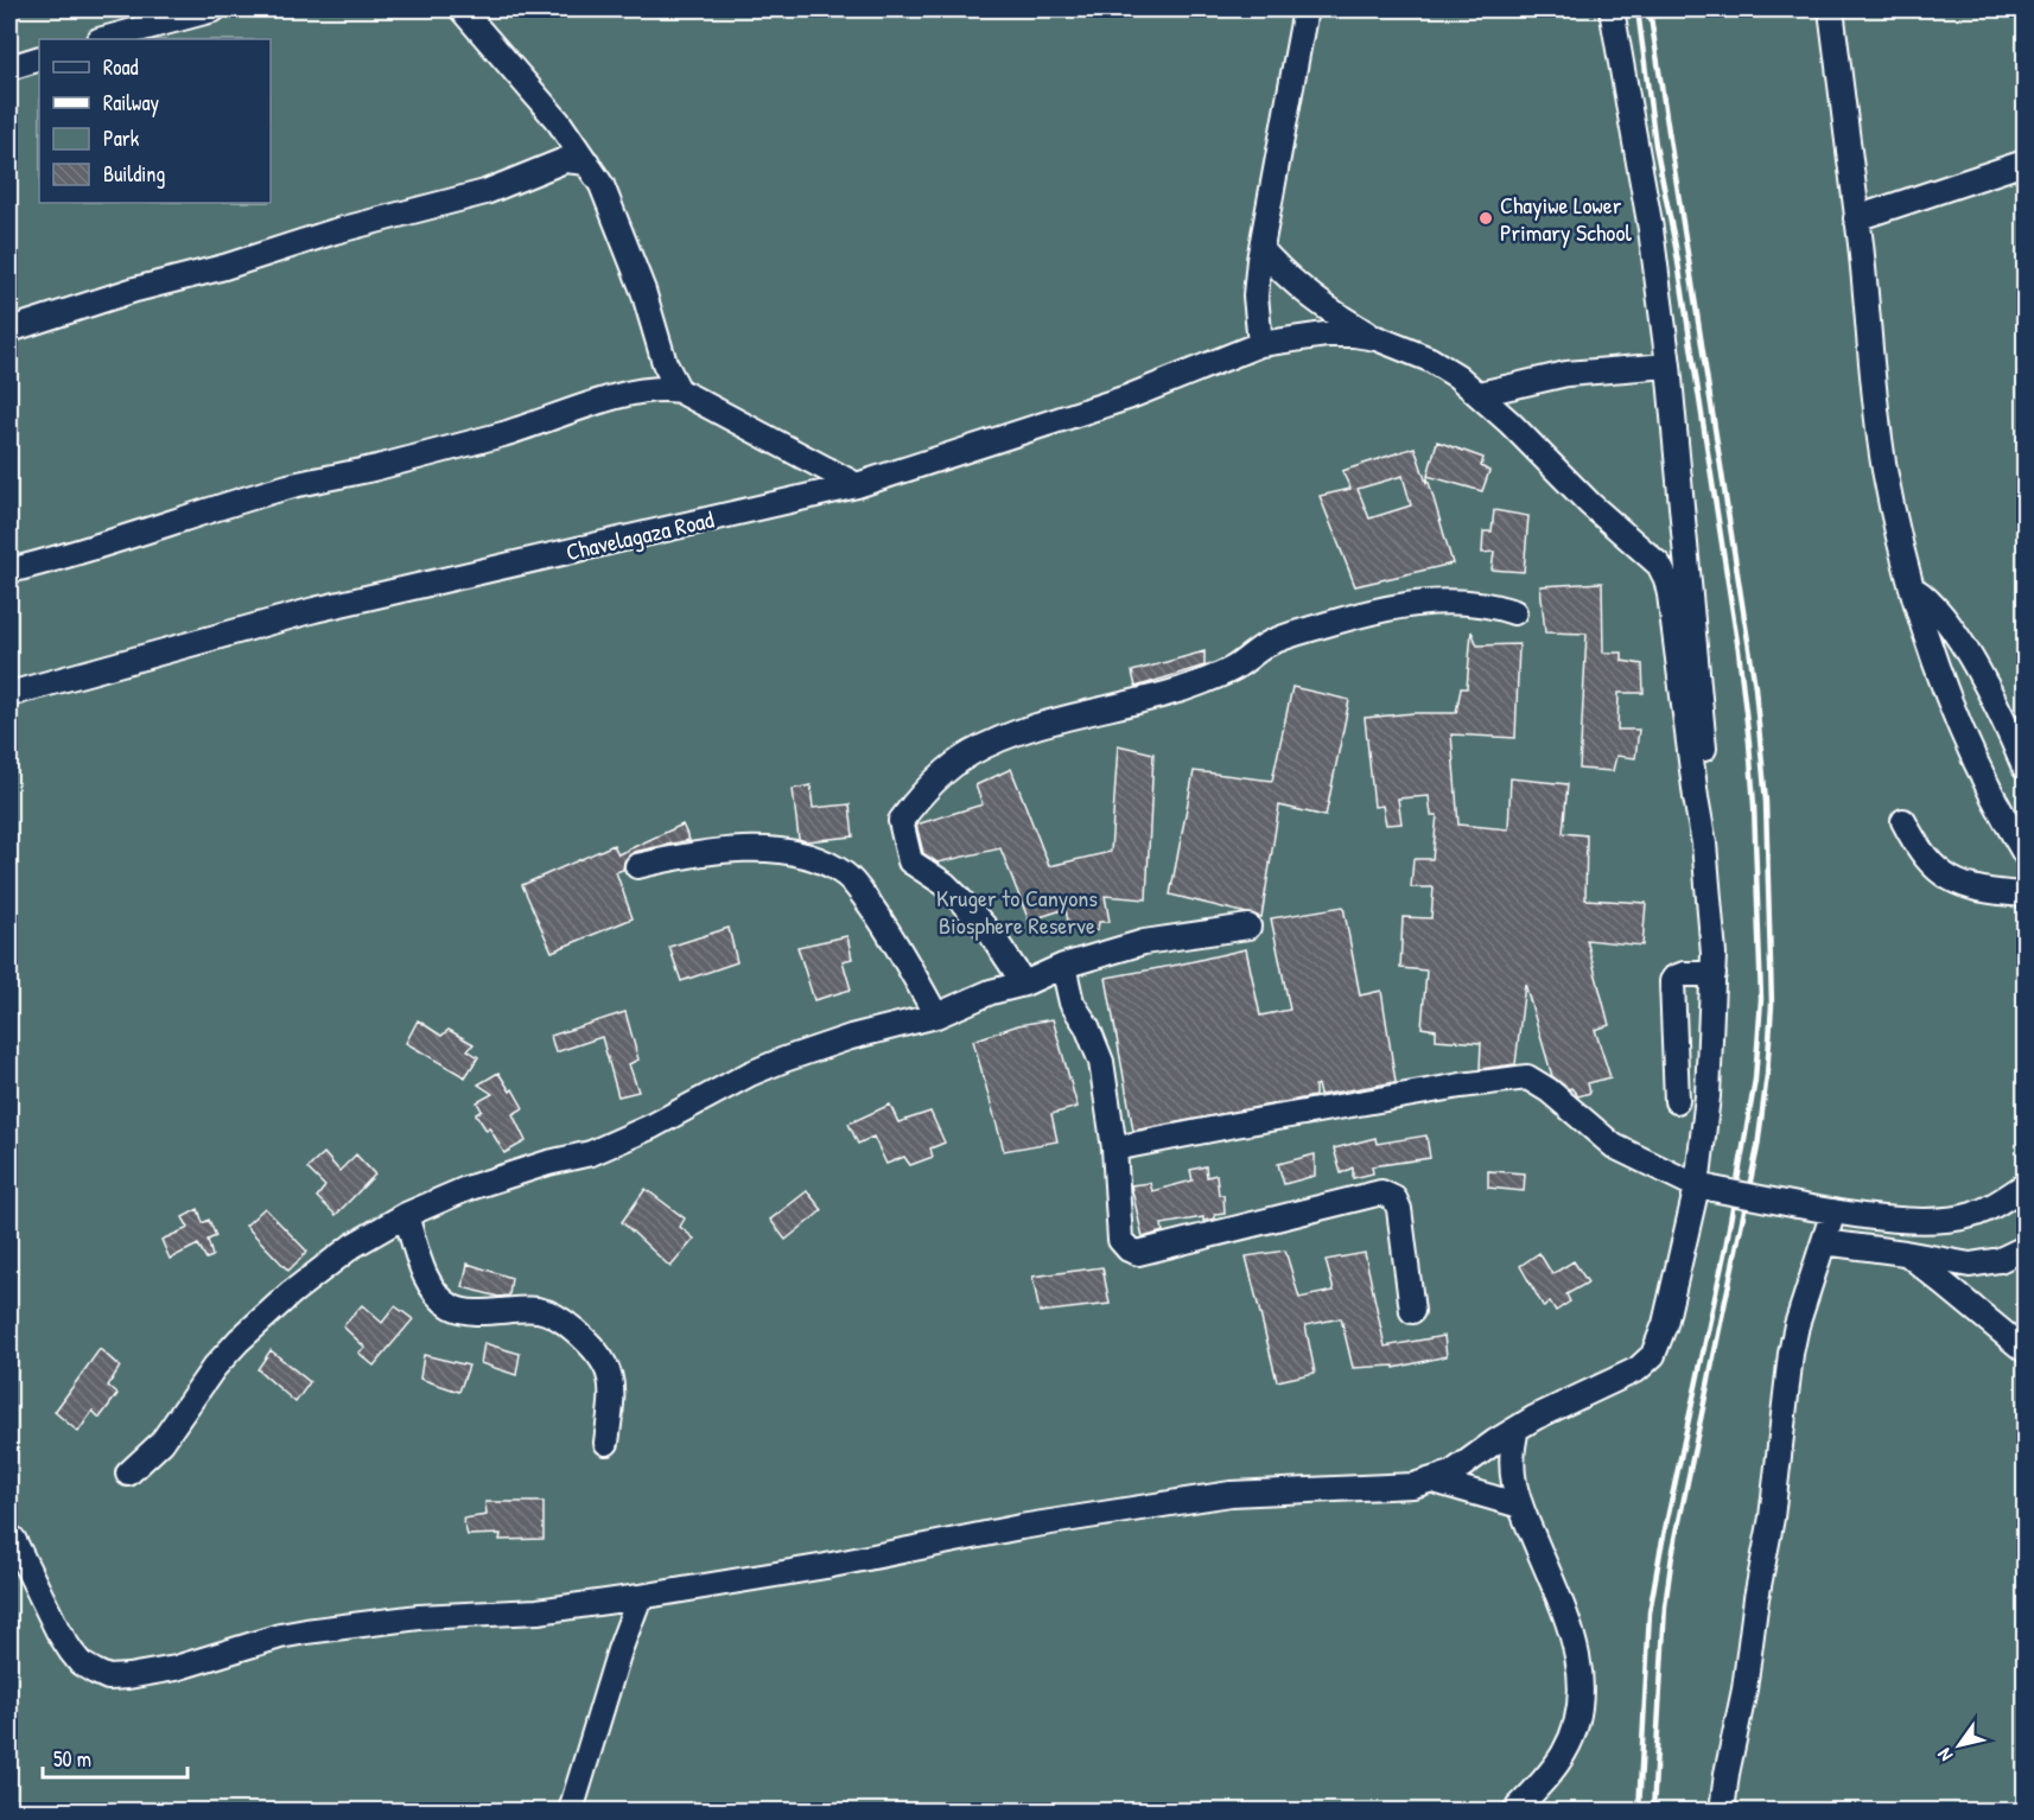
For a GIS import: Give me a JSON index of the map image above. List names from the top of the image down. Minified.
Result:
{"streets":{"street":["Chavelagaza Road"]},"parks":["Kruger to Canyons Biosphere Reserve"],"places":["Chayiwe Lower Primary School"],"legend":["Road","Railway","Park","Building"],"scale_bar":"50 m","north":"bottom left"}
